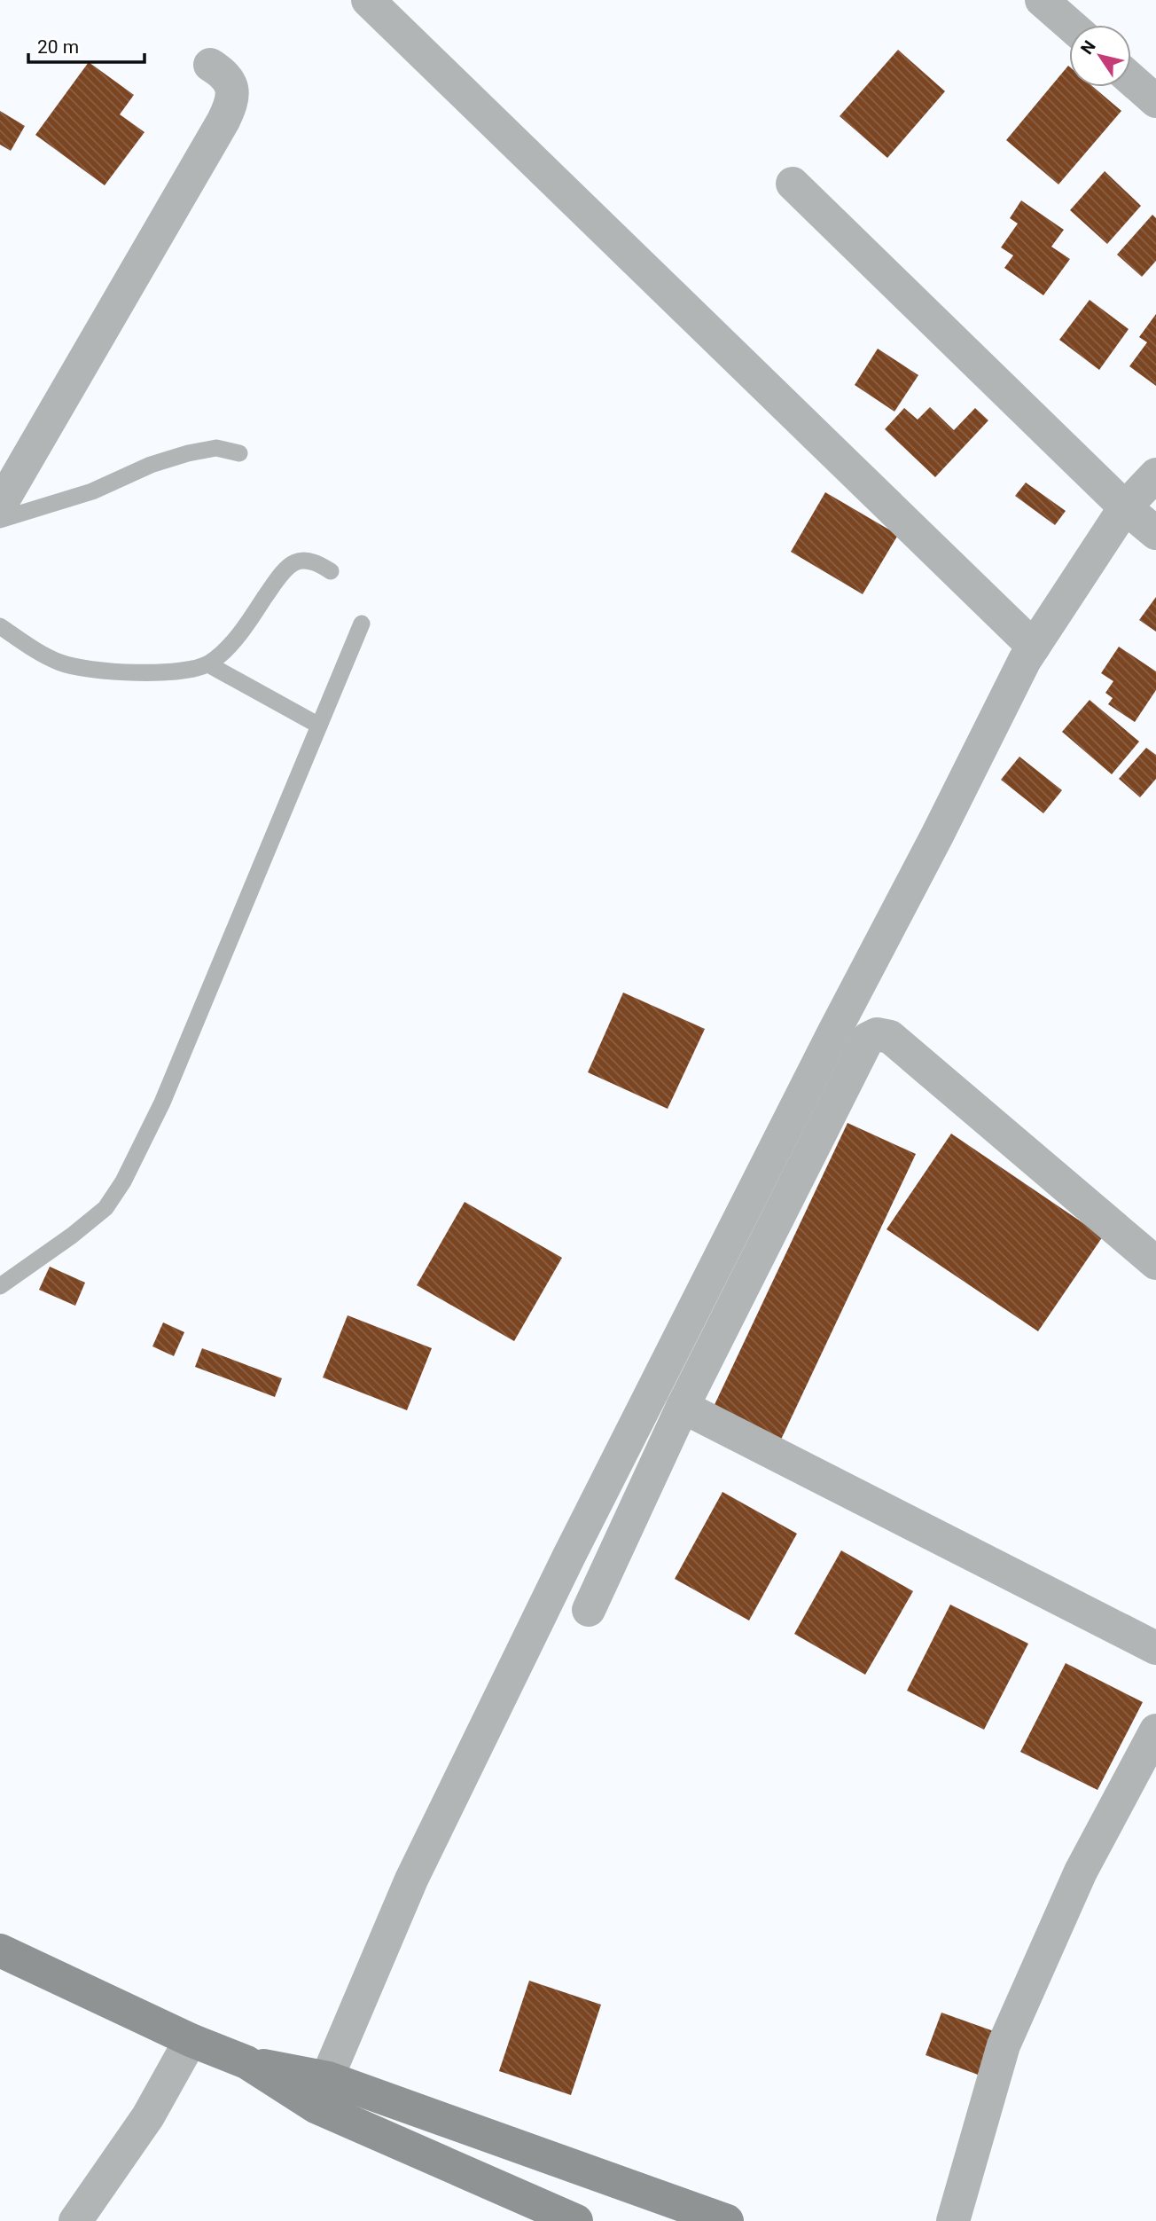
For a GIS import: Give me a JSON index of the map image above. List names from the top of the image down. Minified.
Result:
{"scale_bar":"20 m","north":"top left"}
